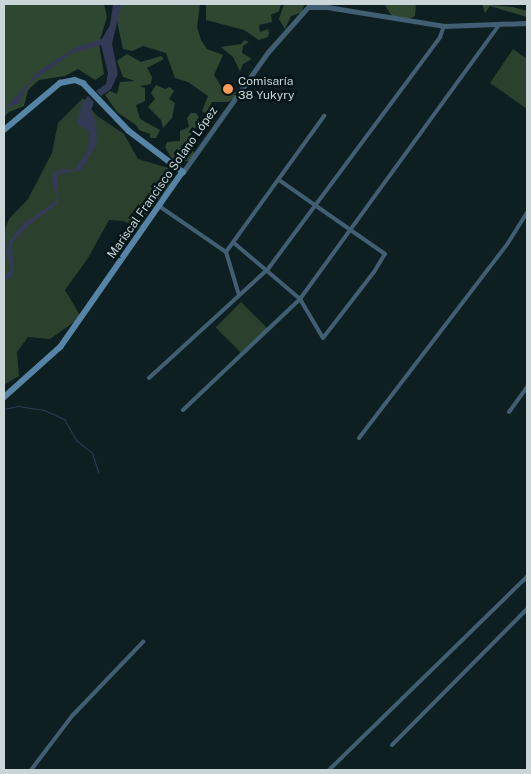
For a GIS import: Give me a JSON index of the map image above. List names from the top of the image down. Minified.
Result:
{"streets":{"main road":["Mariscal Francisco Solano López"]},"places":["Comisaría 38 Yukyry"]}
